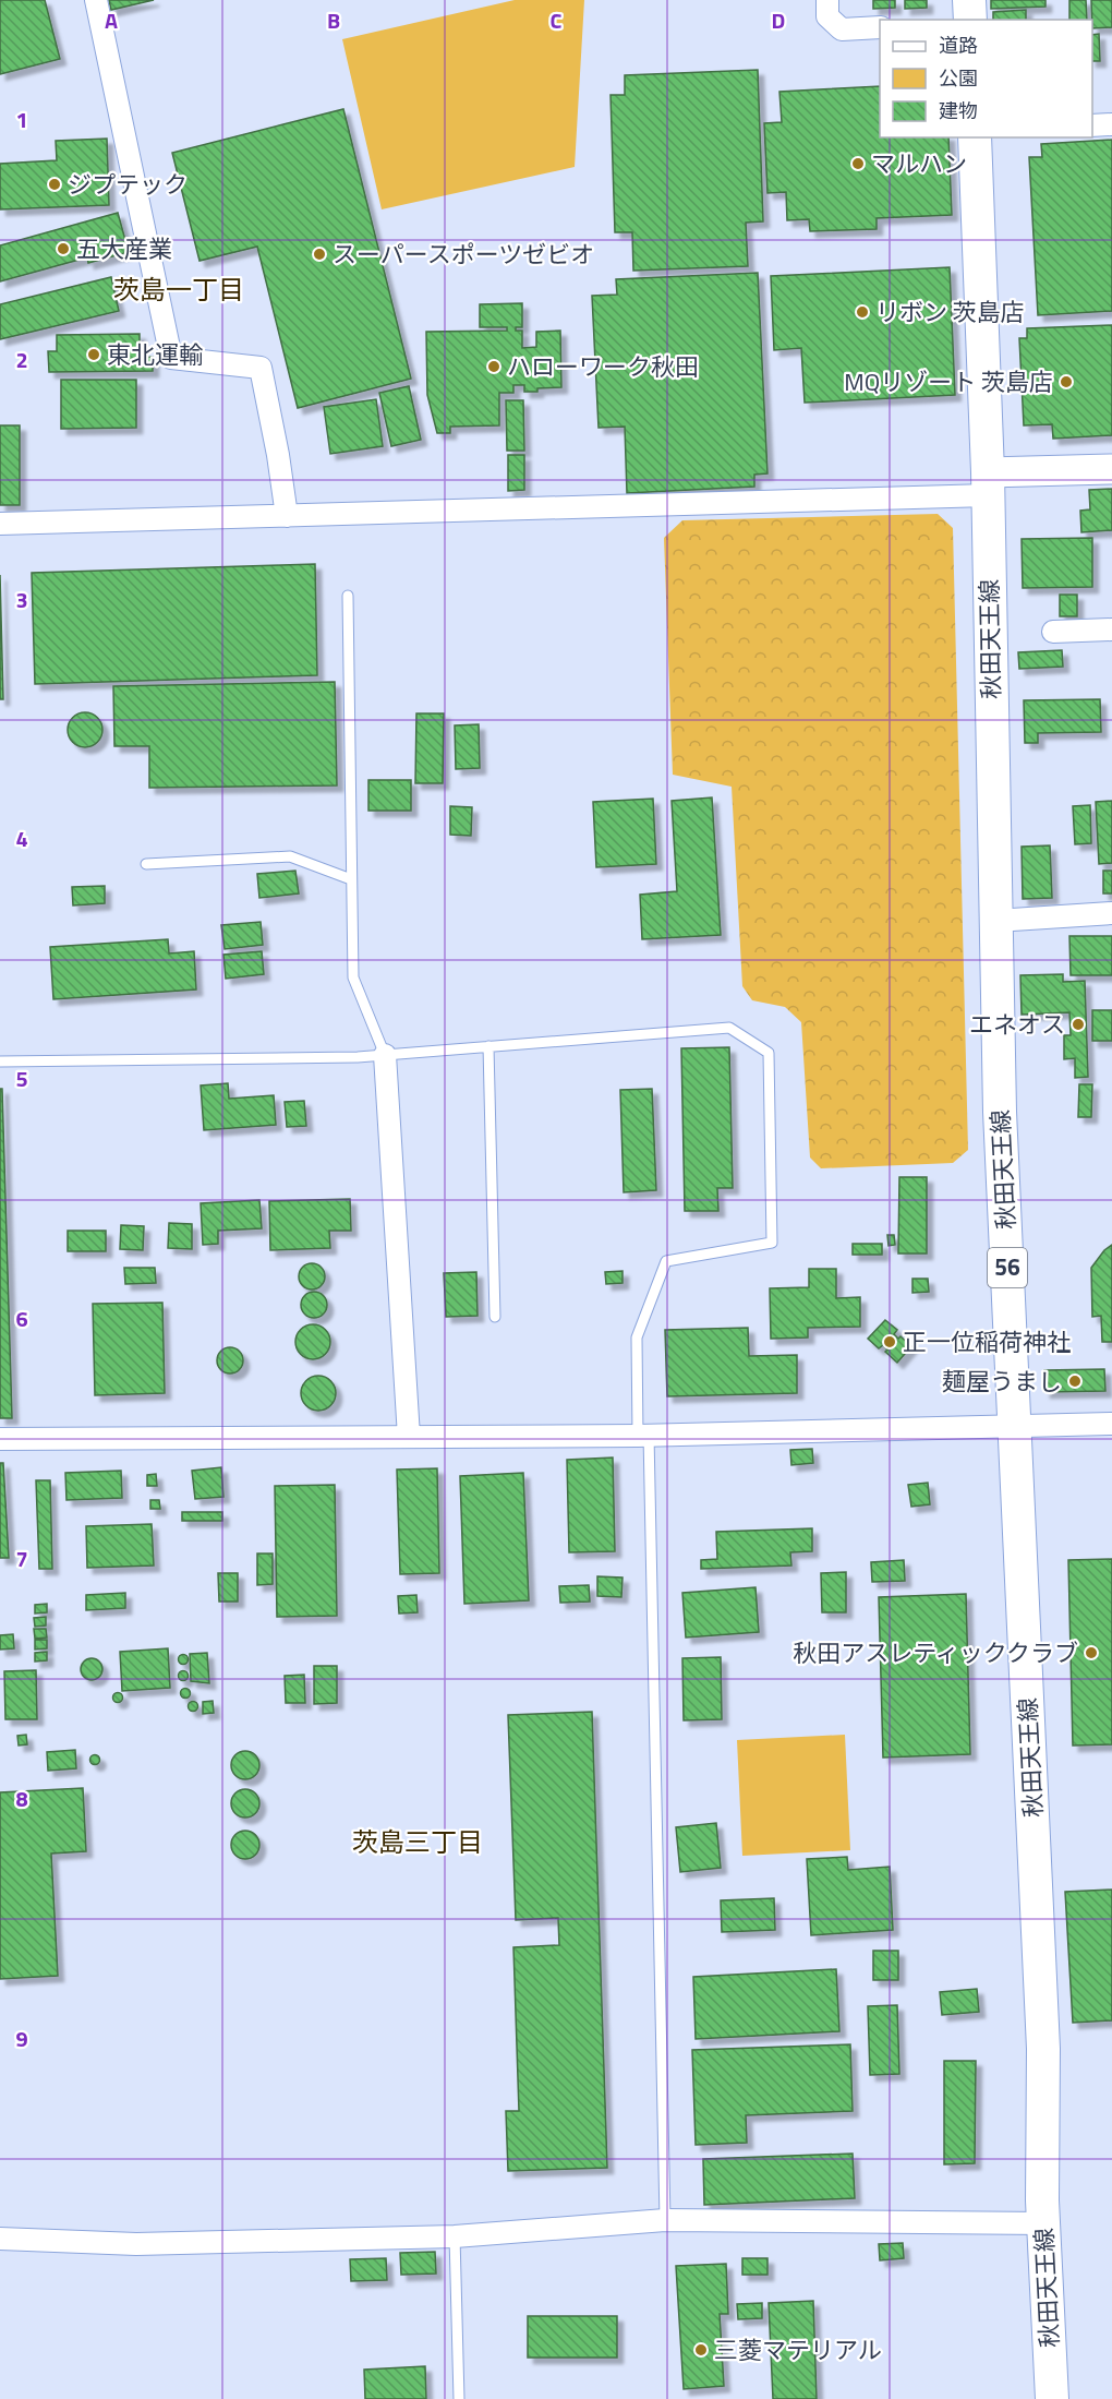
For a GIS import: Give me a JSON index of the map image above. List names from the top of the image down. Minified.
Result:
{"streets":{"main road":["秋田天王線","56"]},"districts":["茨島一丁目","茨島三丁目"],"places":["マルハン","ジプテック","五大産業","スーパースポーツゼビオ","リボン 茨島店","東北運輸","ハローワーク秋田","MQリゾート 茨島店","エネオス","正一位稲荷神社","麺屋うまし","秋田アスレティッククラブ","三菱マテリアル"],"legend":["道路","公園","建物"],"grid":{"columns":["A","B","C","D"],"rows":["1","2","3","4","5","6","7","8","9"]}}
